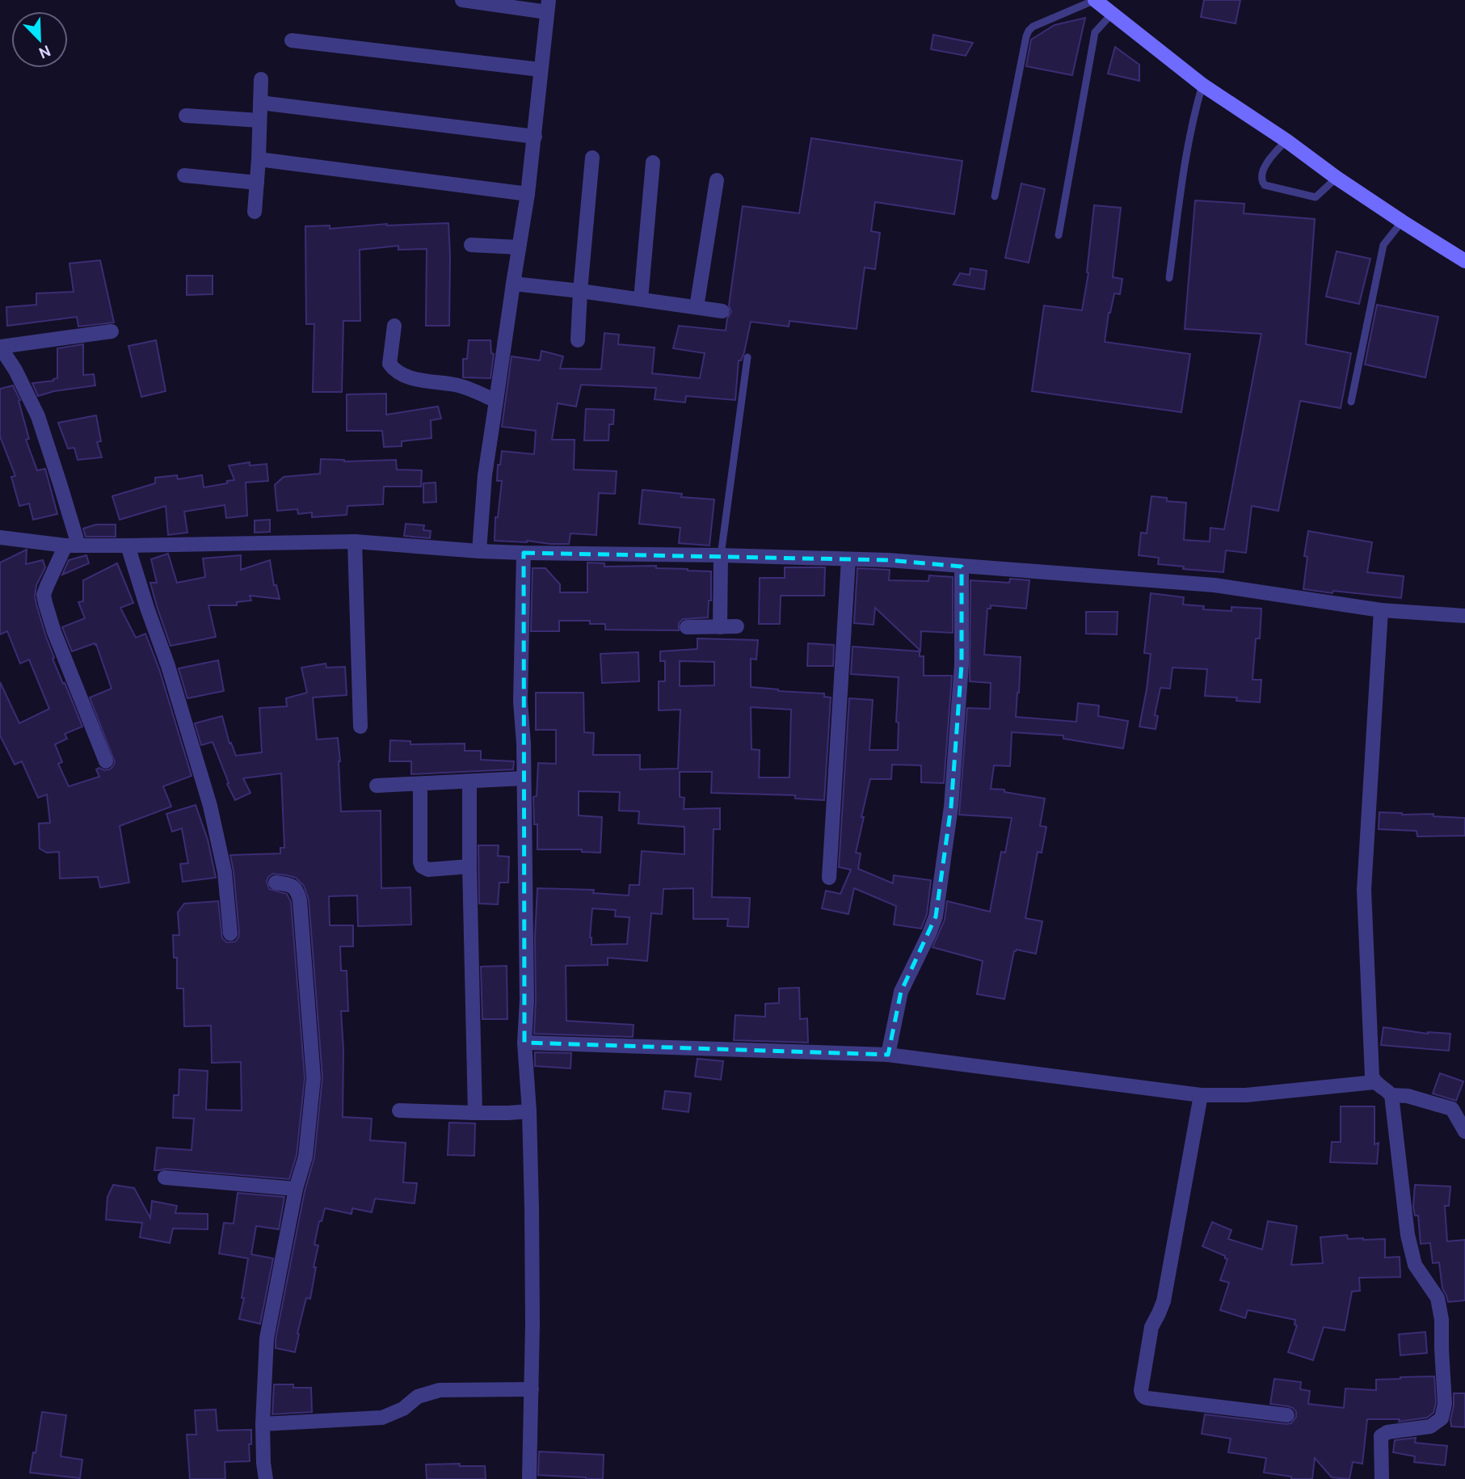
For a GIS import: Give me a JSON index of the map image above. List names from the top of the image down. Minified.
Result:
{"north":"bottom right"}
